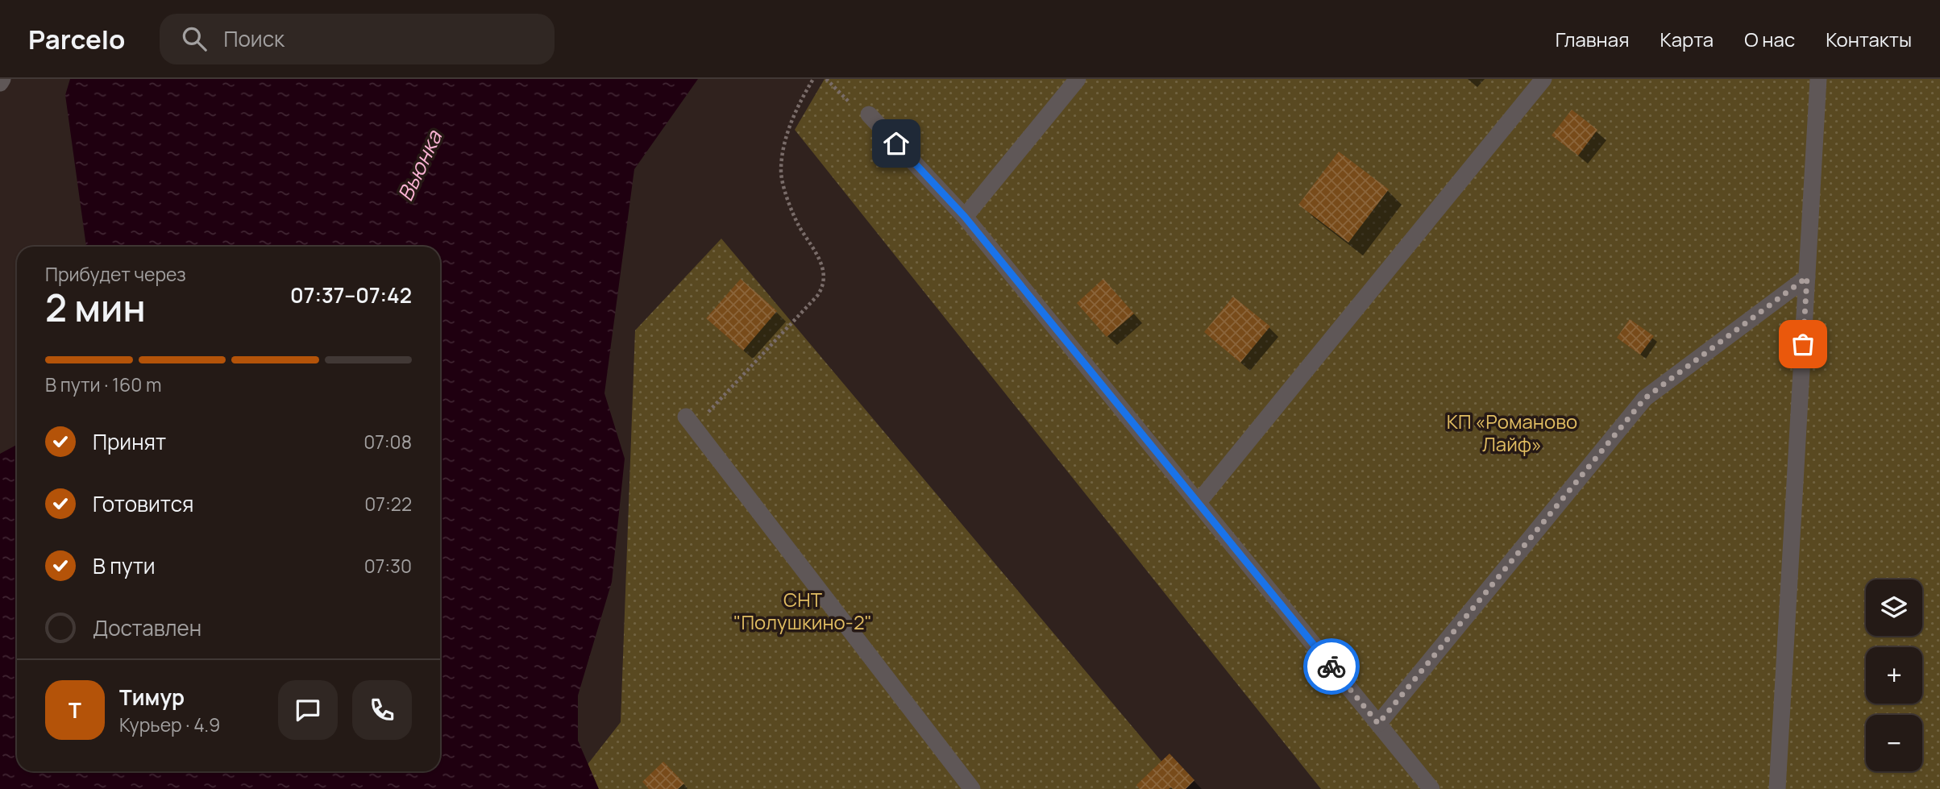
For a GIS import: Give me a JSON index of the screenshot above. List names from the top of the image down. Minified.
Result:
{"water":["Вьюнка"],"parks":["КП «Романово Лайф»","СНТ \"Полушкино-2\""],"page":{"header":"Parcelo","search":"Поиск","nav":["Главная","Карта","О нас","Контакты"],"heading":["2 мин","Прибудет через","07:37–07:42"],"panel":["Тимур","Курьер · 4.9"],"bar":"В пути · 160 m","list":[["Принят","07:08"],["Готовится","07:22"],["В пути","07:30"],"Доставлен"],"map_buttons":["+","−"],"round":"Т"}}
